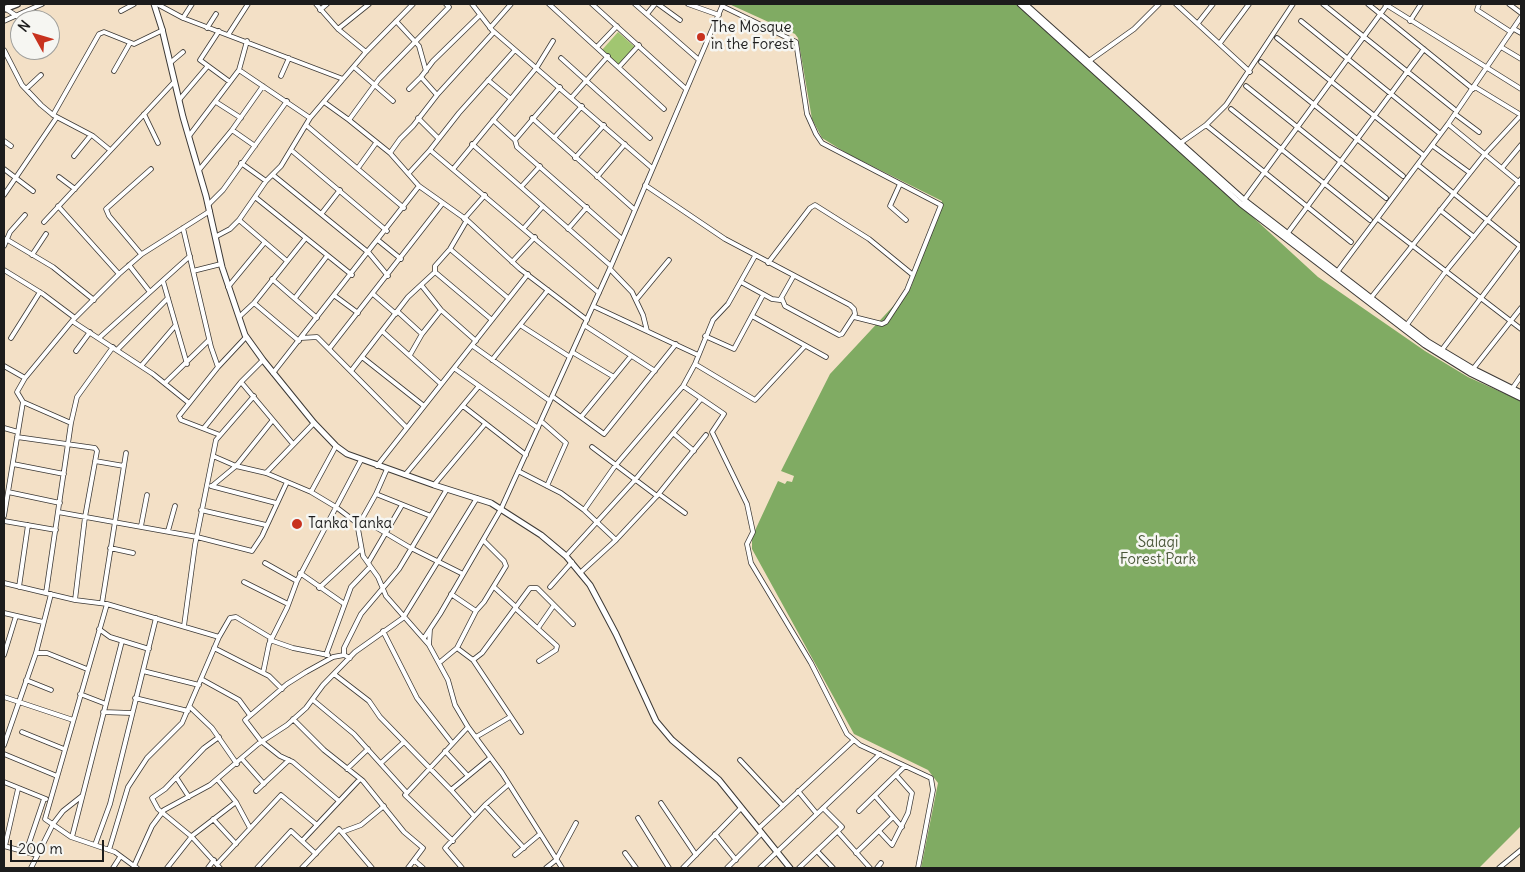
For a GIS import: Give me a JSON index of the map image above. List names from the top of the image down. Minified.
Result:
{"parks":["Salagi Forest Park"],"places":["The Mosque in the Forest","Tanka Tanka"],"scale_bar":"200 m","north":"top left"}
